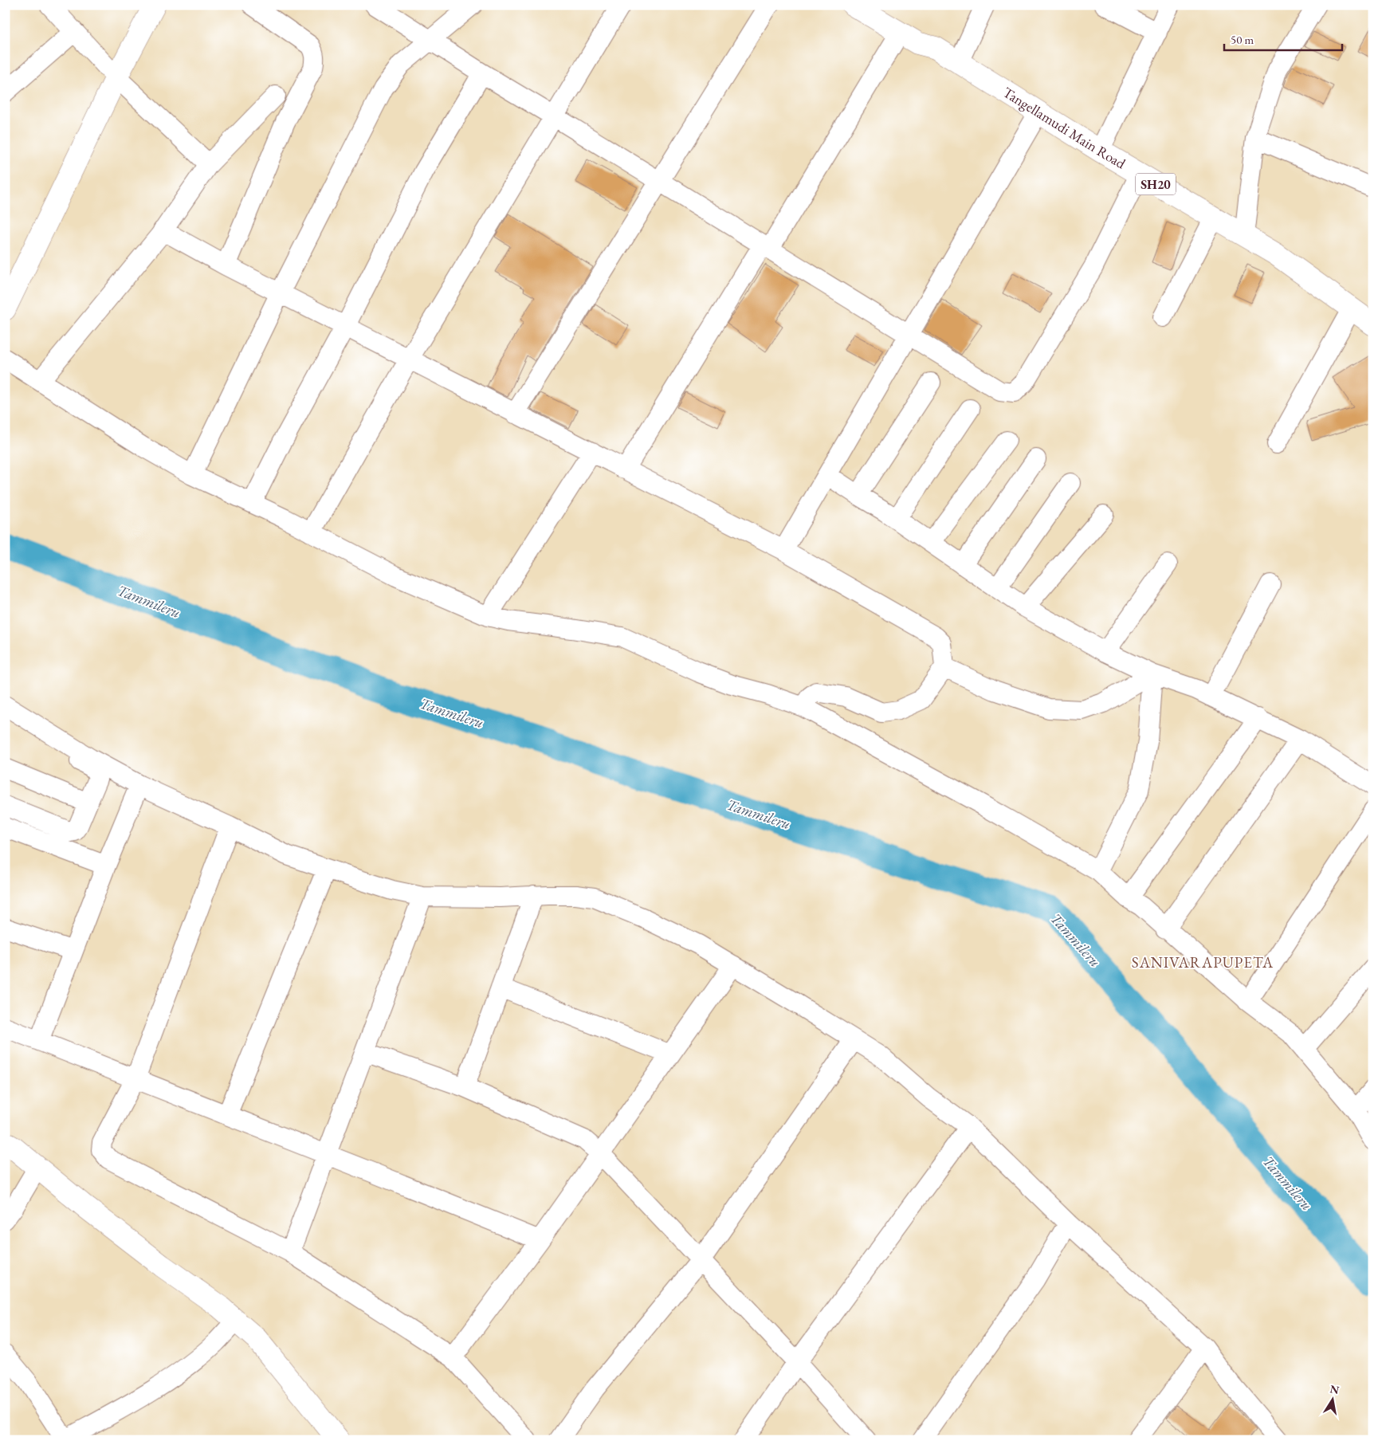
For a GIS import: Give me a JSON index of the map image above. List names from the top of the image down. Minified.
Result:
{"streets":{"main road":["Tangellamudi Main Road","SH20"]},"crossings":[["Tangellamudi Main Road","SH20"]],"districts":["SANIVARAPUPETA"],"water":["Tammileru"],"scale_bar":"50 m","north":"top"}
